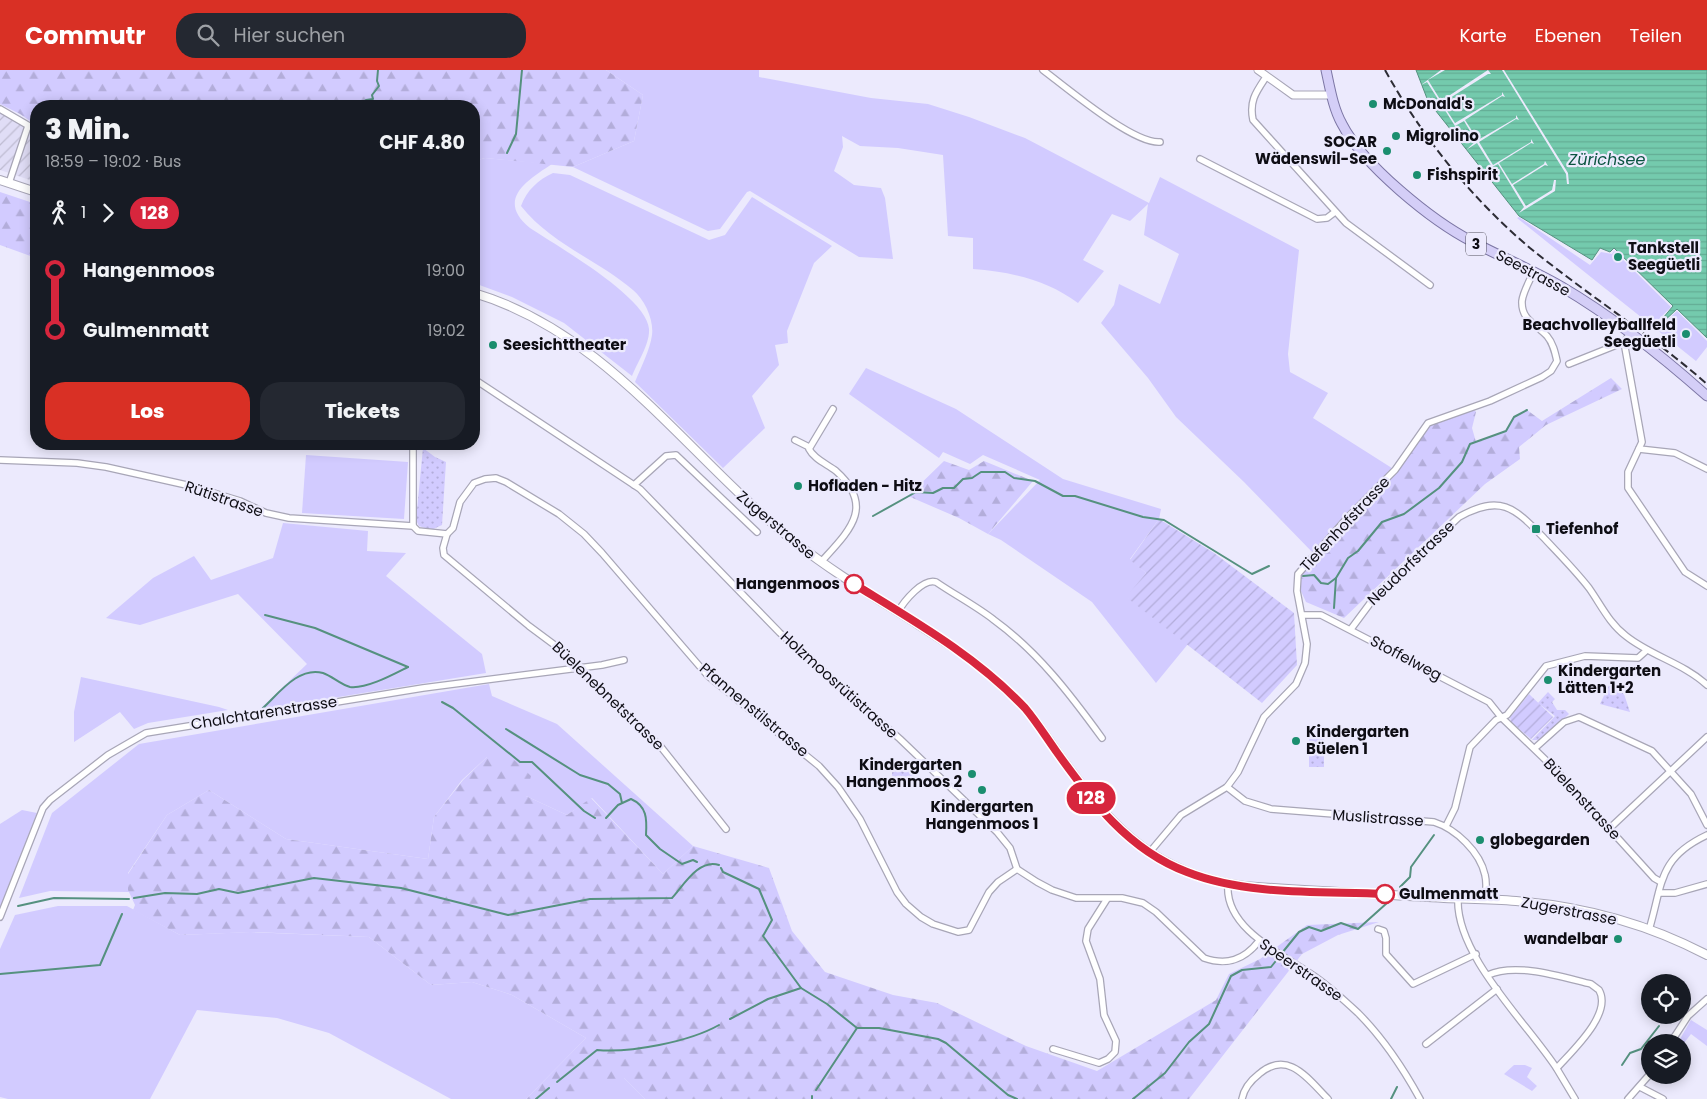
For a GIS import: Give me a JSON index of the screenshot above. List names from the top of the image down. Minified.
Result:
{"streets":{"main road":["3","Seestrasse","Zugerstrasse"],"street":["Rütistrasse","Tiefenhofstrasse","Neudorfstrasse","Stoffelweg","Holzmoosrütistrasse","Büelenebnetstrasse","Pfannenstilstrasse","Chalchtarenstrasse","Büelenstrasse","Muslistrasse","Speerstrasse"]},"crossings":[["Seestrasse","Tiefenhofstrasse"],["Rütistrasse","Büelenebnetstrasse"],["Rütistrasse","Pfannenstilstrasse"],["Tiefenhofstrasse","Zugerstrasse"],["Tiefenhofstrasse","Stoffelweg"],["Tiefenhofstrasse","Muslistrasse"],["Zugerstrasse","Muslistrasse"],["Zugerstrasse","Speerstrasse"],["Neudorfstrasse","Stoffelweg"],["Stoffelweg","Büelenstrasse"],["Holzmoosrütistrasse","Pfannenstilstrasse"],["Büelenebnetstrasse","Pfannenstilstrasse"],["Büelenebnetstrasse","Chalchtarenstrasse"]],"water":["Zürichsee"],"places":{"other":["McDonald's","Migrolino","SOCAR Wädenswil-See","Fishspirit","Tankstell Seegüetli","Beachvolleyballfeld Seegüetli","Seesichttheater","Hofladen - Hitz","Hangenmoos","Kindergarten Lätten 1+2","Kindergarten Büelen 1","Kindergarten Hangenmoos 2","Kindergarten Hangenmoos 1","globegarden","Gulmenmatt","wandelbar"],"transit":["Tiefenhof"]},"lines":["bus line 128"],"page":{"header":"Commutr","search":"Hier suchen","nav":["Karte","Ebenen","Teilen"],"on_map":"128","heading":["3 Min.","18:59 – 19:02 · Bus","CHF 4.80"],"legs":["1","128"],"list":[{"name":"Hangenmoos","value":"19:00"},{"name":"Gulmenmatt","value":"19:02"}],"buttons":["Los","Tickets"]}}
